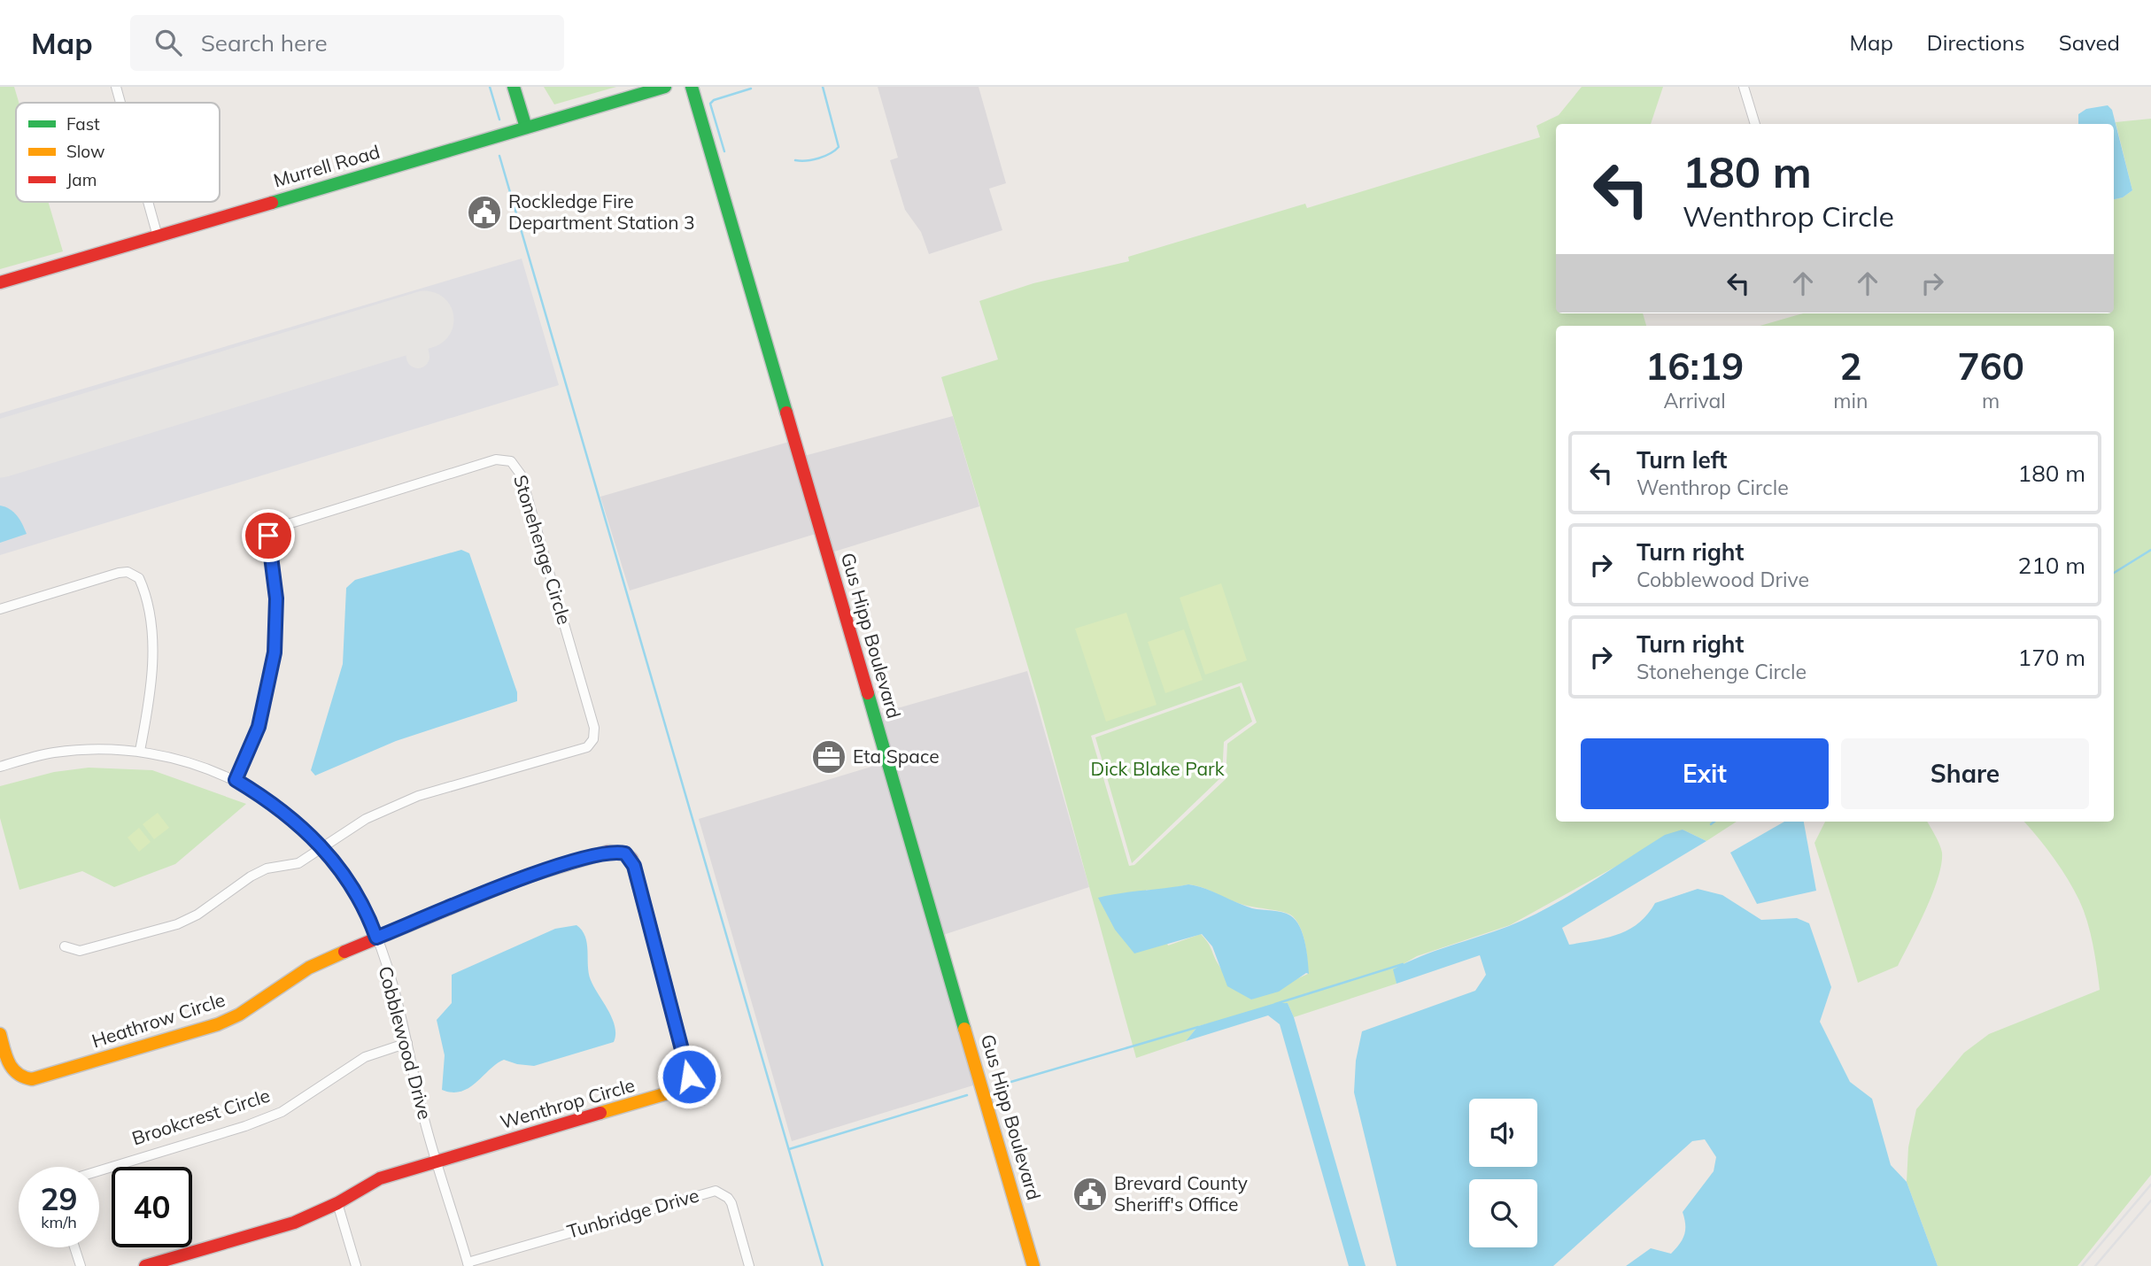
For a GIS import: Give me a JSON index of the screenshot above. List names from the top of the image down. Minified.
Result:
{"streets":{"street":["Murrell Road","Stonehenge Circle","Gus Hipp Boulevard","Heathrow Circle","Cobblewood Drive","Wenthrop Circle","Brookcrest Circle","Tunbridge Drive"]},"crossings":[["Stonehenge Circle","Cobblewood Drive"],["Heathrow Circle","Cobblewood Drive"],["Heathrow Circle","Wenthrop Circle"],["Cobblewood Drive","Wenthrop Circle"],["Cobblewood Drive","Brookcrest Circle"],["Cobblewood Drive","Tunbridge Drive"]],"parks":["Dick Blake Park"],"places":{"public building":["Rockledge Fire Department Station 3","Brevard County Sheriff's Office"],"office":["Eta Space"]},"legend":["Fast","Slow","Jam"],"page":{"header":"Map","search":"Search here","nav":["Map","Directions","Saved"],"turn":["180 m","Wenthrop Circle"],"eta":["16:19","Arrival","2","min","760","m"],"list":[{"name":"Turn left","note":"Wenthrop Circle","value":"180 m"},{"name":"Turn right","note":"Cobblewood Drive","value":"210 m"},{"name":"Turn right","note":"Stonehenge Circle","value":"170 m"}],"buttons":["Exit","Share"],"speed":"29 km/h","limit":"40"}}
